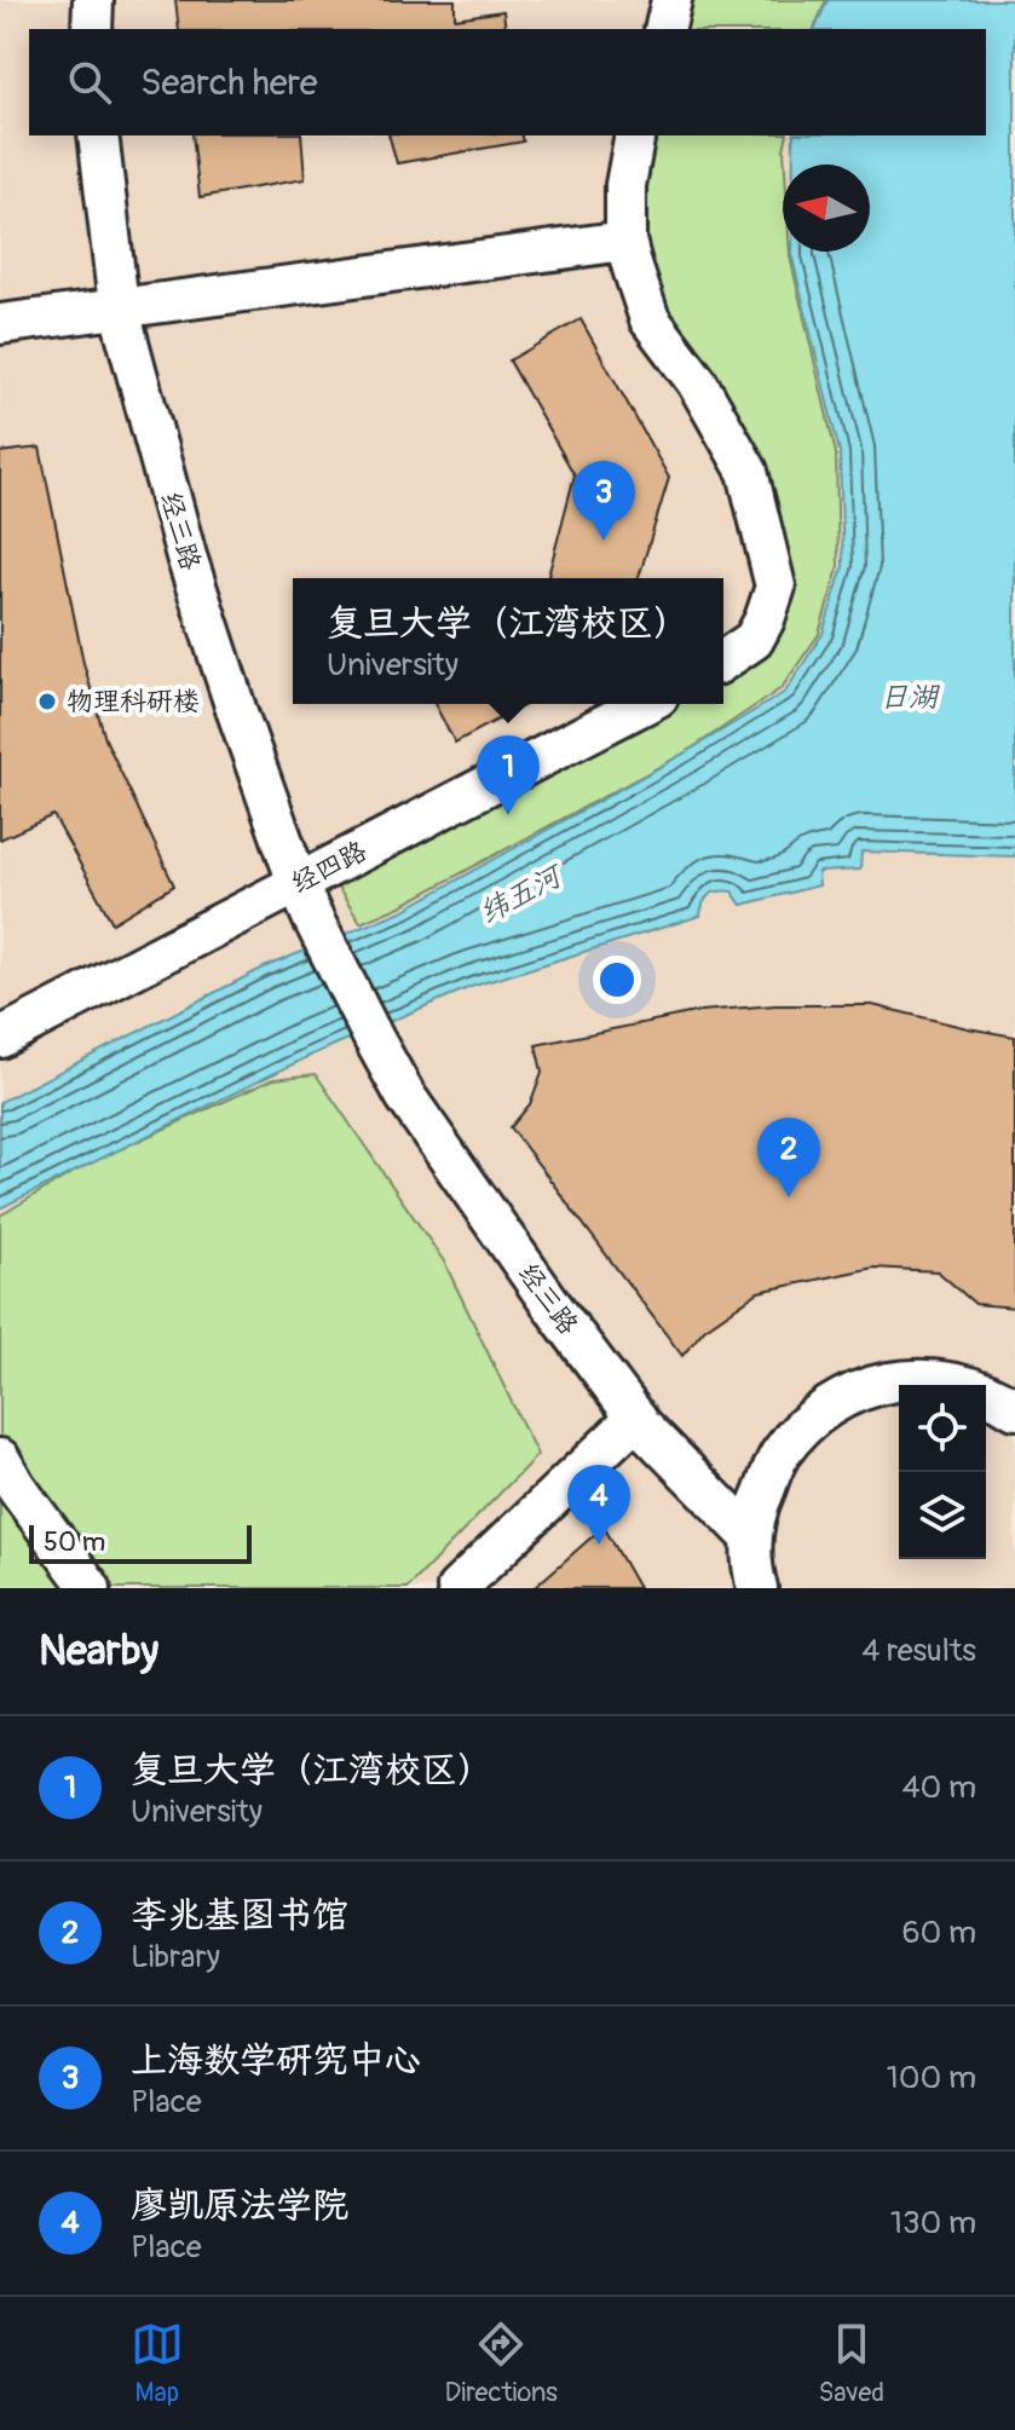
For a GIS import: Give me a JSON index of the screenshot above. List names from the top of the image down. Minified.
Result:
{"streets":{"lane":["经三路","经四路"]},"crossings":[["经三路","经四路"]],"water":["日湖","纬五河"],"places":["物理科研楼"],"scale_bar":"50 m","north":"left","page":{"search":"Search here","pins":["3","1","2","4"],"popup":["复旦大学（江湾校区）","University"],"scale":"50 m","heading":["Nearby","4 results"],"list":[{"mark":"1","name":"复旦大学（江湾校区）","note":"University","value":"40 m"},{"mark":"2","name":"李兆基图书馆","note":"Library","value":"60 m"},{"mark":"3","name":"上海数学研究中心","note":"Place","value":"100 m"},{"mark":"4","name":"廖凯原法学院","note":"Place","value":"130 m"}],"nav":["Map","Directions","Saved"]}}
